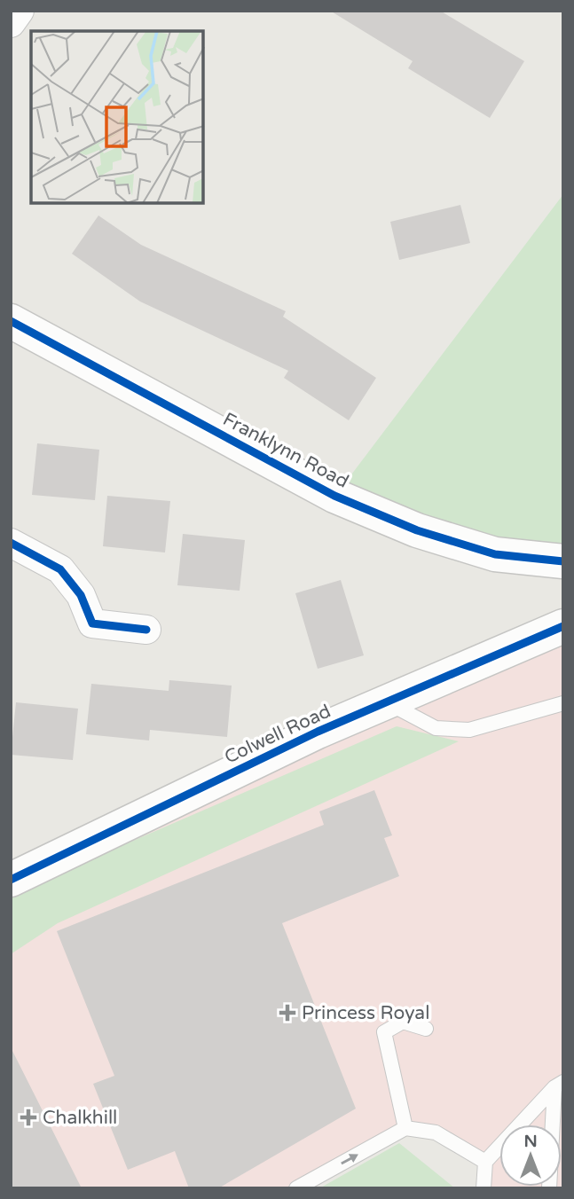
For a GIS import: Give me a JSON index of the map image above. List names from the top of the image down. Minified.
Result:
{"streets":{"street":["Franklynn Road","Colwell Road"]},"places":{"health":["Princess Royal","Chalkhill"]},"north":"top"}
